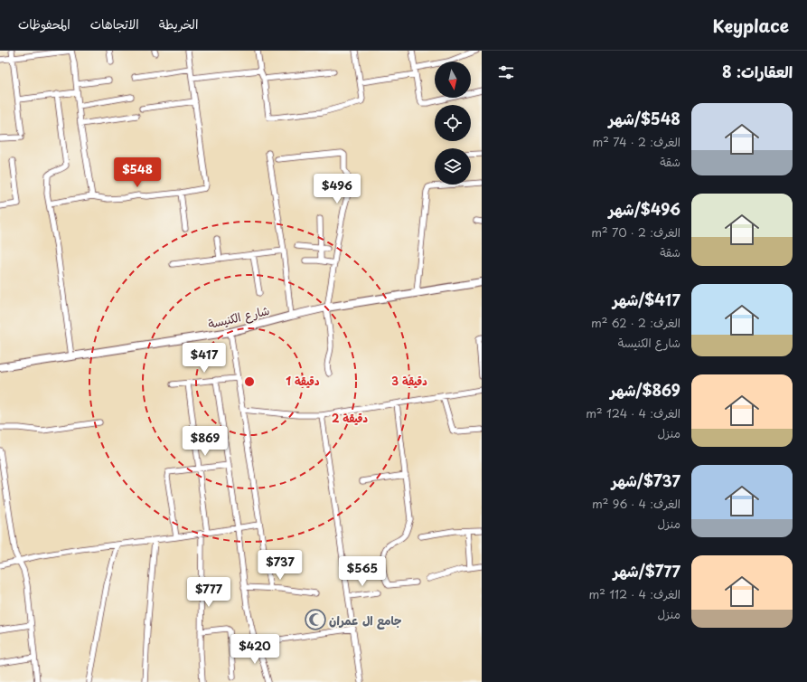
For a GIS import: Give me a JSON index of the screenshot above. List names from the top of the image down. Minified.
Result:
{"streets":{"main road":["شارع الكنيسة"]},"places":{"mosque":["جامع ال عمران"]},"north":"bottom","page":{"header":"Keyplace","nav":["الخريطة","الاتجاهات","المحفوظات"],"heading":"العقارات: 8","list":[{"name":"$548/شهر","note":"الغرف: 2 · 74 m² · شقة"},{"name":"$496/شهر","note":"الغرف: 2 · 70 m² · شقة"},{"name":"$417/شهر","note":"الغرف: 2 · 62 m² · شارع الكنيسة"},{"name":"$869/شهر","note":"الغرف: 4 · 124 m² · منزل"},{"name":"$737/شهر","note":"الغرف: 4 · 96 m² · منزل"},{"name":"$777/شهر","note":"الغرف: 4 · 112 m² · منزل"}],"price":["$548","$496","$417","$869","$737","$565","$777","$420"]},"rings":["1 دقيقة","3 دقيقة","2 دقيقة"]}
